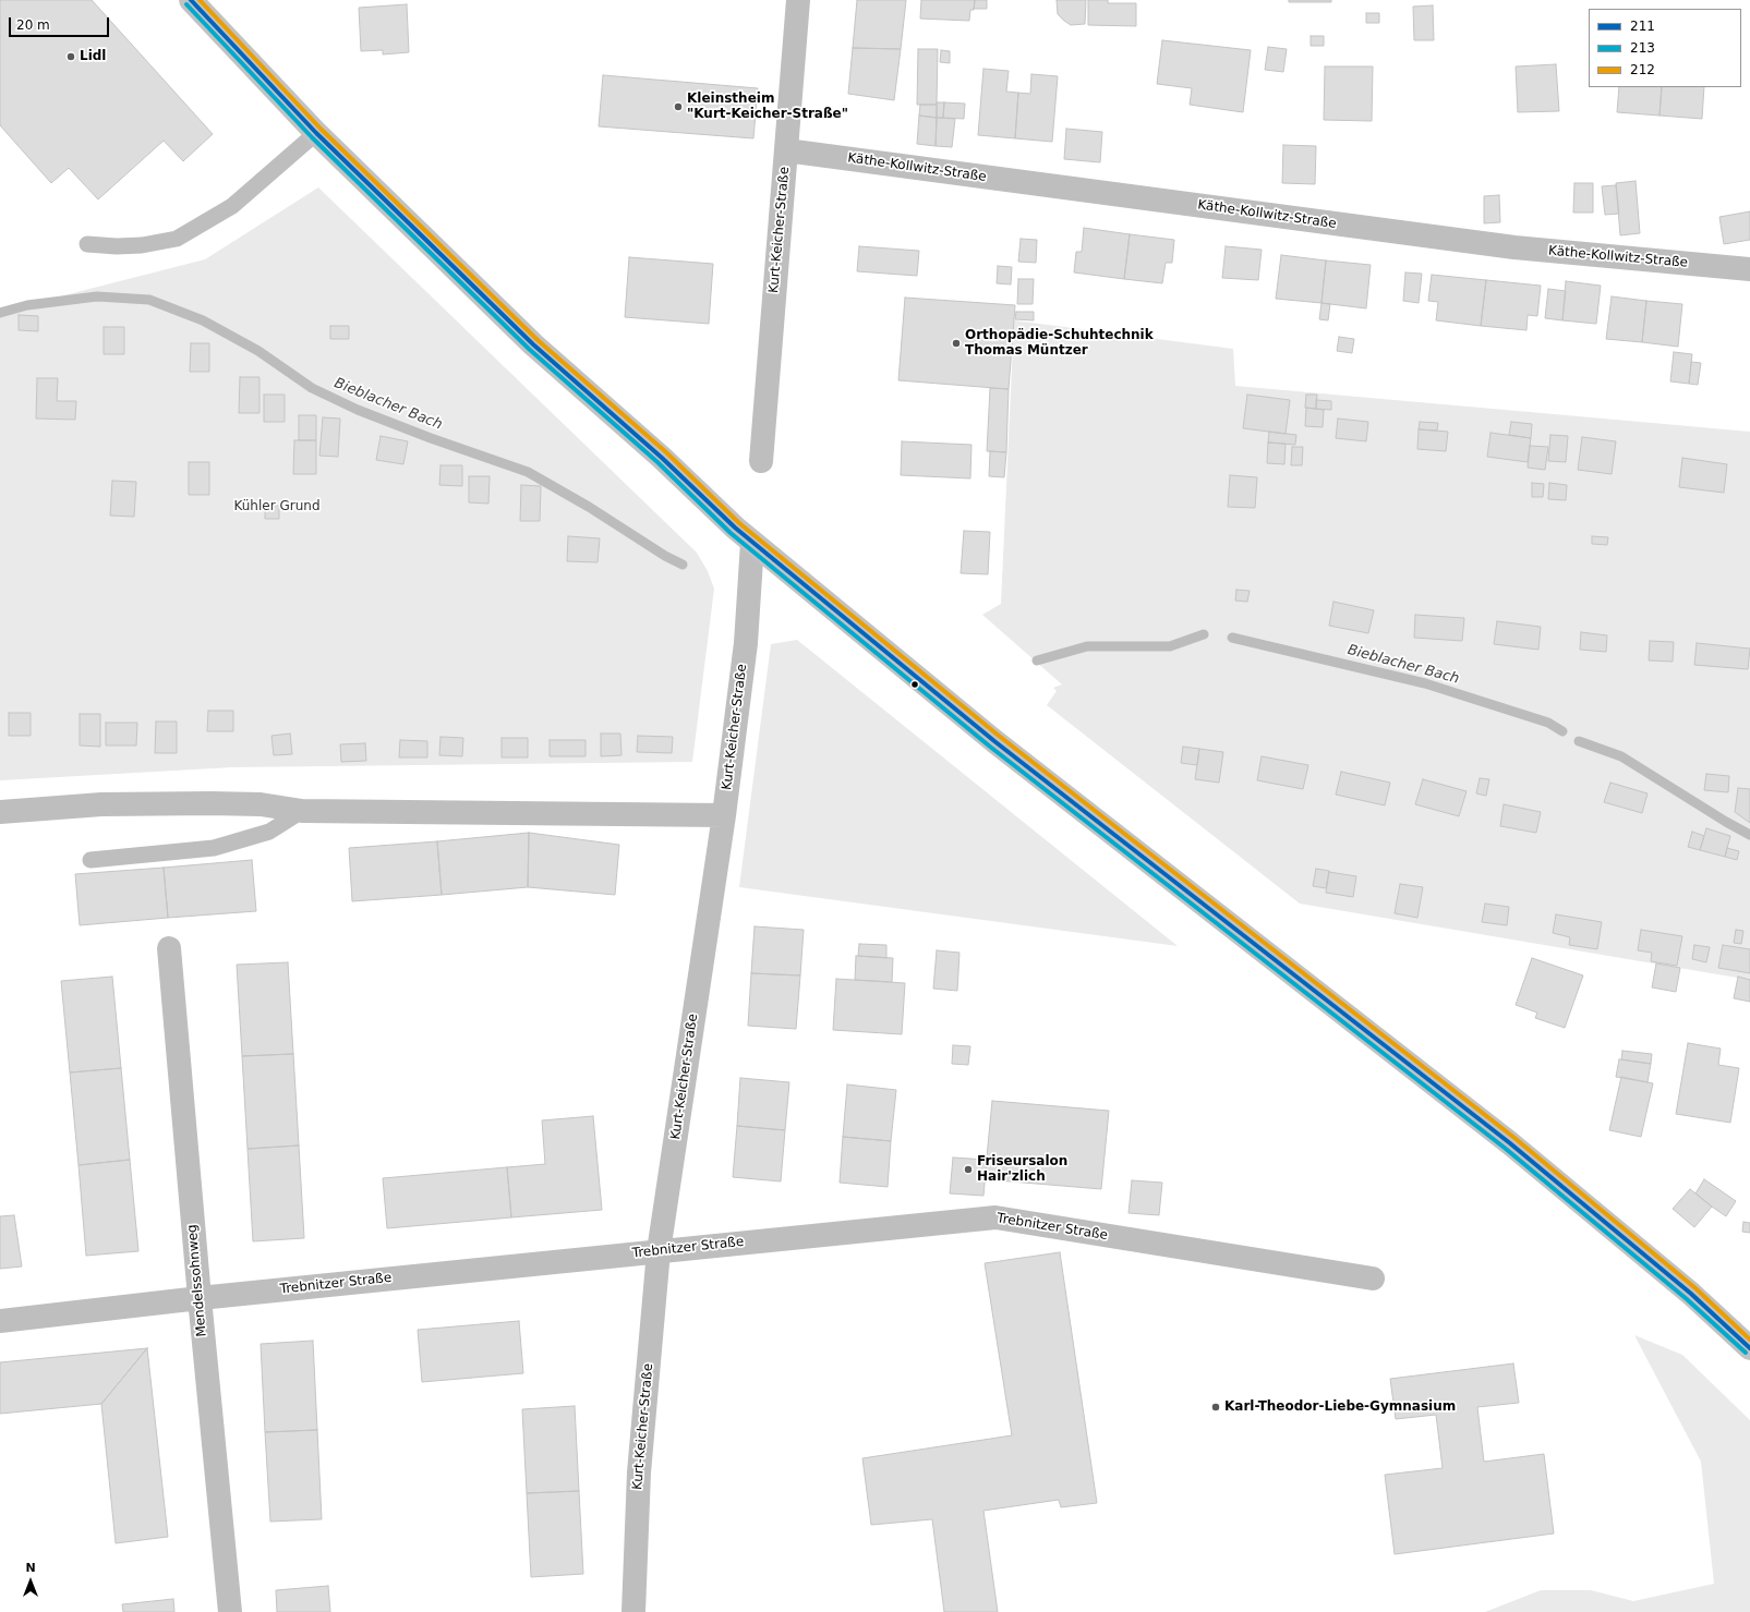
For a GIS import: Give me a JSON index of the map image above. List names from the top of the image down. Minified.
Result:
{"streets":{"street":["Käthe-Kollwitz-Straße","Kurt-Keicher-Straße","Trebnitzer Straße","Mendelssohnweg"]},"crossings":[["Käthe-Kollwitz-Straße","Kurt-Keicher-Straße"],["Kurt-Keicher-Straße","Trebnitzer Straße"],["Trebnitzer Straße","Mendelssohnweg"]],"water":["Bieblacher Bach"],"parks":["Kühler Grund"],"places":["Lidl","Kleinstheim \"Kurt-Keicher-Straße\"","Orthopädie-Schuhtechnik Thomas Müntzer","Friseursalon Hair'zlich","Karl-Theodor-Liebe-Gymnasium"],"lines":["transit line 211","transit line 212","transit line 213"],"legend":["211","213","212"],"scale_bar":"20 m","north":"top"}
